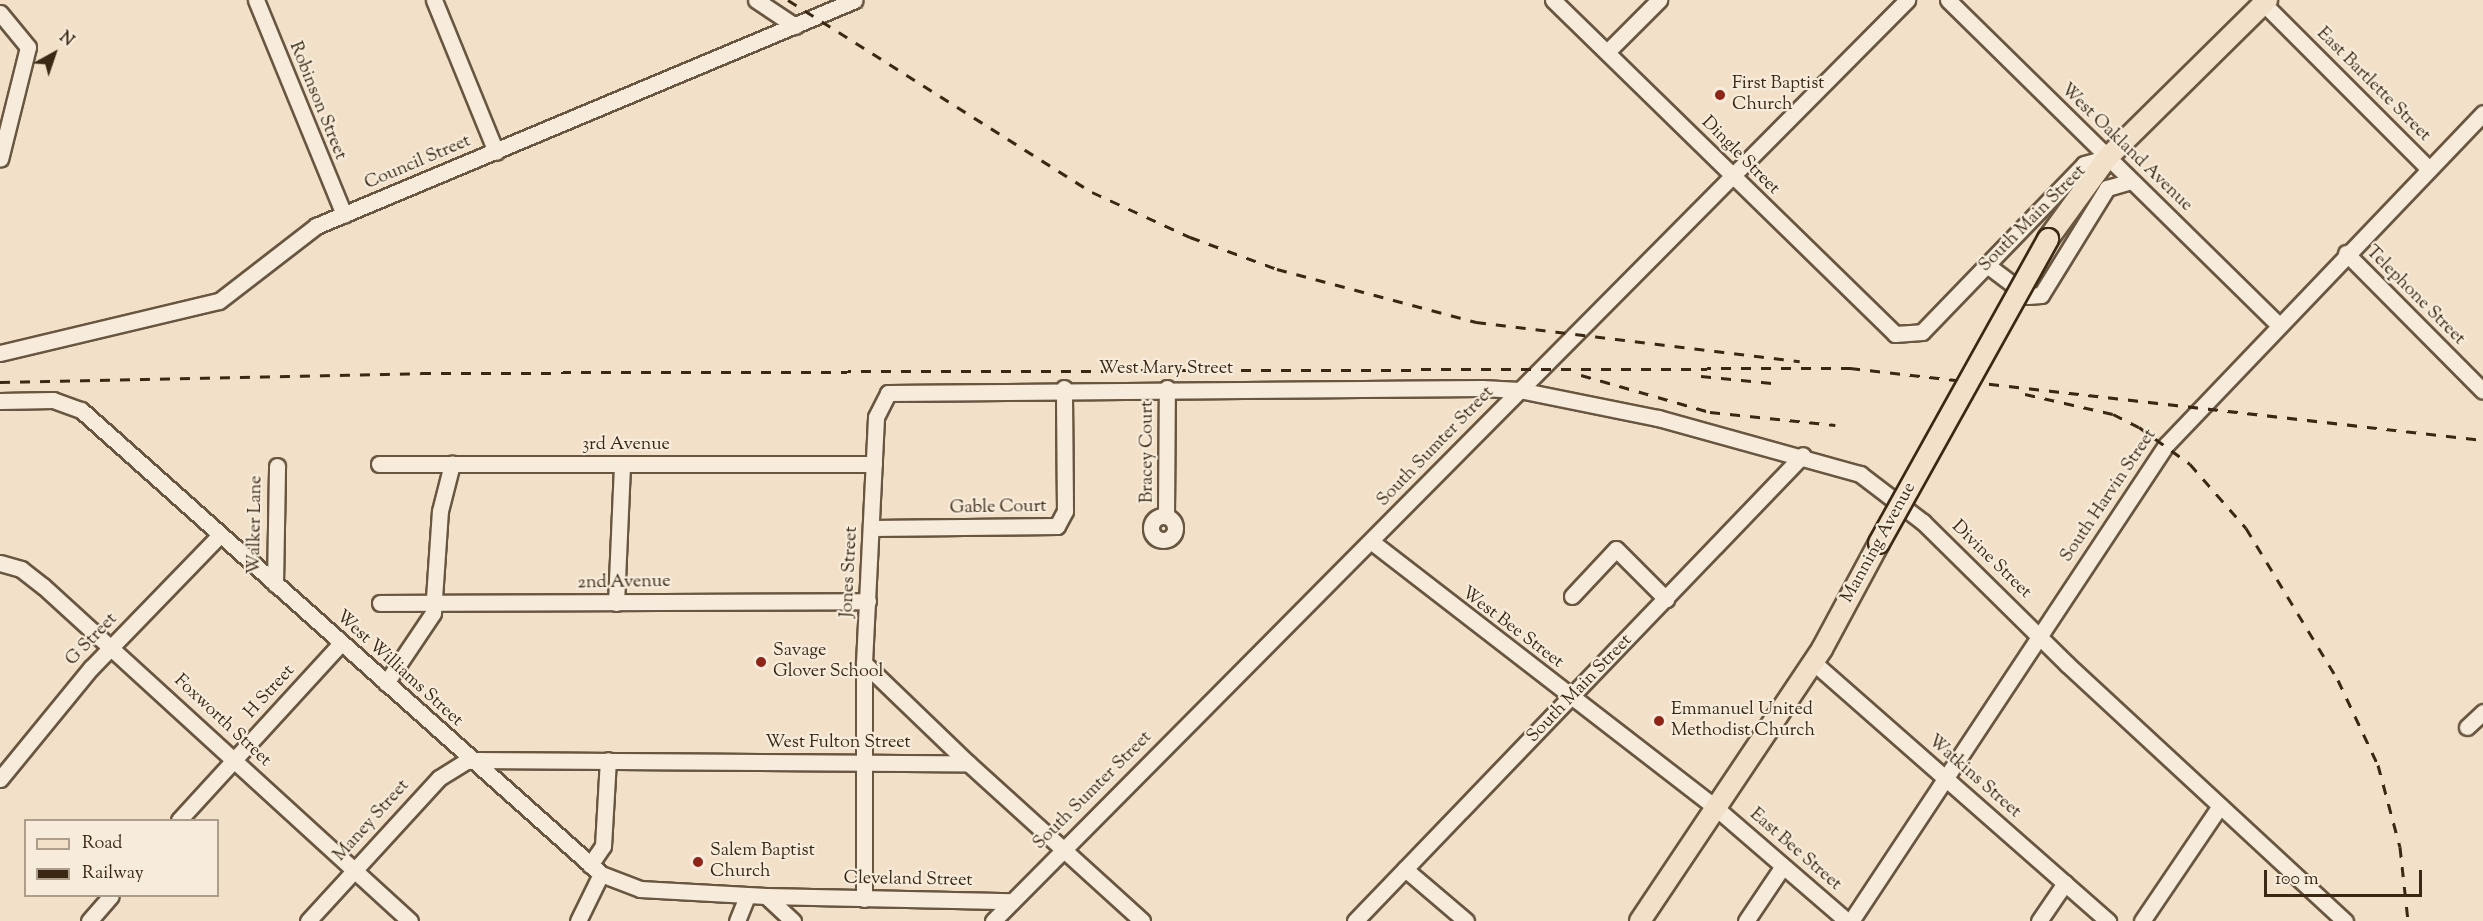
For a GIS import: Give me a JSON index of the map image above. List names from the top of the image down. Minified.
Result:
{"streets":{"main road":["South Main Street","Manning Avenue"],"street":["East Bartlette Street","Robinson Street","West Oakland Avenue","Dingle Street","Council Street","Telephone Street","West Mary Street","3rd Avenue","South Sumter Street","Bracey Court","South Harvin Street","Gable Court","Walker Lane","Divine Street","Jones Street","2nd Avenue","West Bee Street","G Street","West Williams Street","H Street","Foxworth Street","West Fulton Street","Watkins Street","Maney Street","East Bee Street","Cleveland Street"]},"crossings":[["East Bartlette Street","South Main Street"],["East Bartlette Street","South Harvin Street"],["Robinson Street","Council Street"],["West Oakland Avenue","South Main Street"],["West Oakland Avenue","South Harvin Street"],["West Oakland Avenue","Manning Avenue"],["Dingle Street","South Main Street"],["Dingle Street","South Sumter Street"],["South Main Street","Manning Avenue"],["South Main Street","Divine Street"],["South Main Street","West Bee Street"],["Telephone Street","South Harvin Street"],["West Mary Street","3rd Avenue"],["West Mary Street","South Sumter Street"],["West Mary Street","Bracey Court"],["West Mary Street","Gable Court"],["West Mary Street","Divine Street"],["West Mary Street","Jones Street"],["3rd Avenue","Jones Street"],["South Sumter Street","Divine Street"],["South Sumter Street","West Bee Street"],["South Sumter Street","Cleveland Street"],["South Harvin Street","Divine Street"],["South Harvin Street","Watkins Street"],["South Harvin Street","East Bee Street"],["Gable Court","Jones Street"],["Walker Lane","West Williams Street"],["Manning Avenue","West Bee Street"],["Manning Avenue","Watkins Street"],["Manning Avenue","East Bee Street"],["Jones Street","2nd Avenue"],["Jones Street","West Fulton Street"],["Jones Street","Cleveland Street"],["West Bee Street","East Bee Street"],["G Street","West Williams Street"],["G Street","Foxworth Street"],["West Williams Street","H Street"],["West Williams Street","West Fulton Street"],["West Williams Street","Maney Street"],["West Williams Street","Cleveland Street"],["H Street","Foxworth Street"],["Foxworth Street","Maney Street"],["West Fulton Street","Maney Street"]],"places":["First Baptist Church","Savage Glover School","Emmanuel United Methodist Church","Salem Baptist Church"],"legend":["Road","Railway"],"scale_bar":"100 m","north":"top right"}
